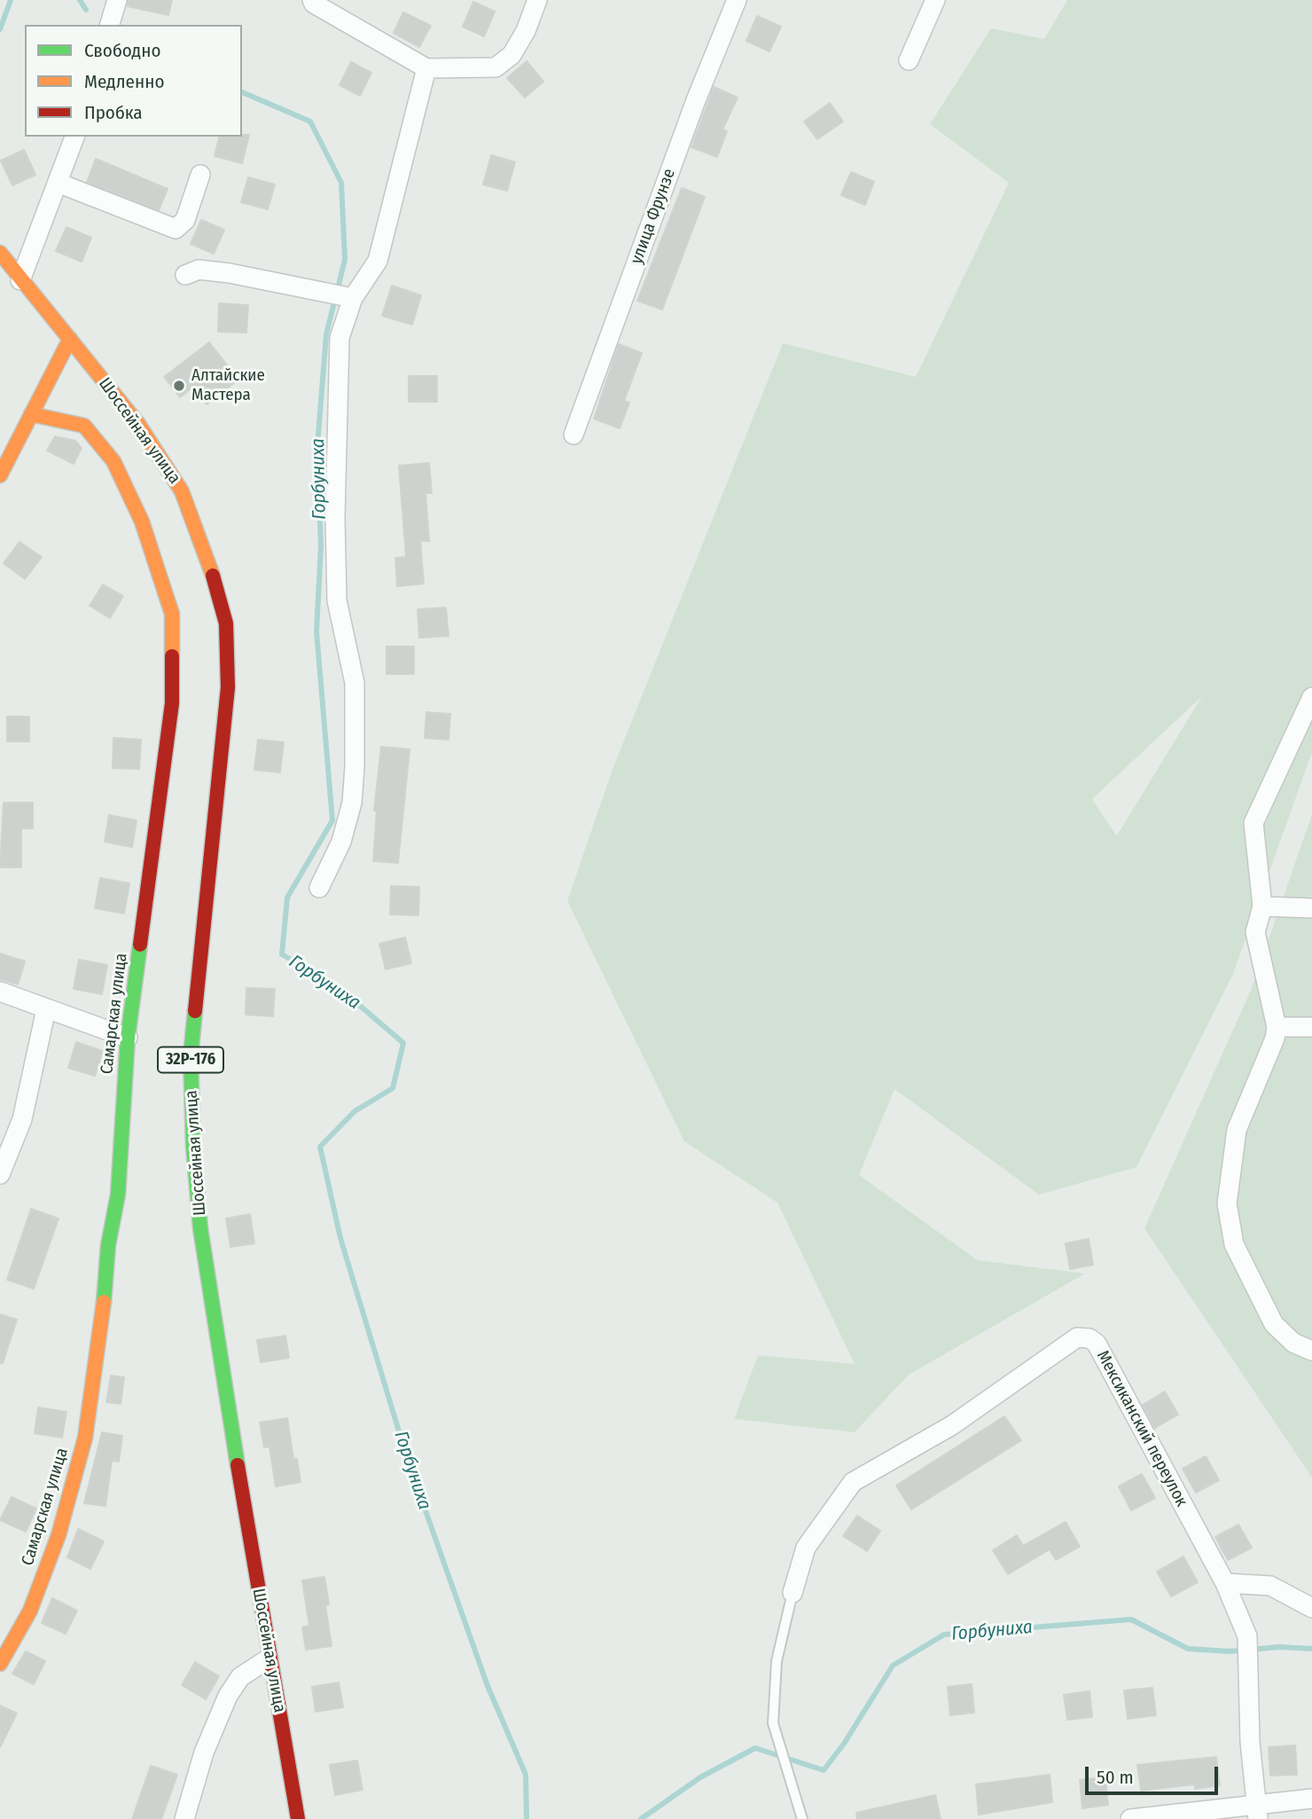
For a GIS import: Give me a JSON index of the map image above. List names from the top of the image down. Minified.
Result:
{"streets":{"main road":["Шоссейная улица","Самарская улица","32Р-176"],"street":["улица Фрунзе","Мексиканский переулок"]},"crossings":[["Шоссейная улица","32Р-176"]],"water":["Горбуниха"],"places":["Алтайские Мастера"],"legend":["Свободно","Медленно","Пробка"],"scale_bar":"50 m"}
